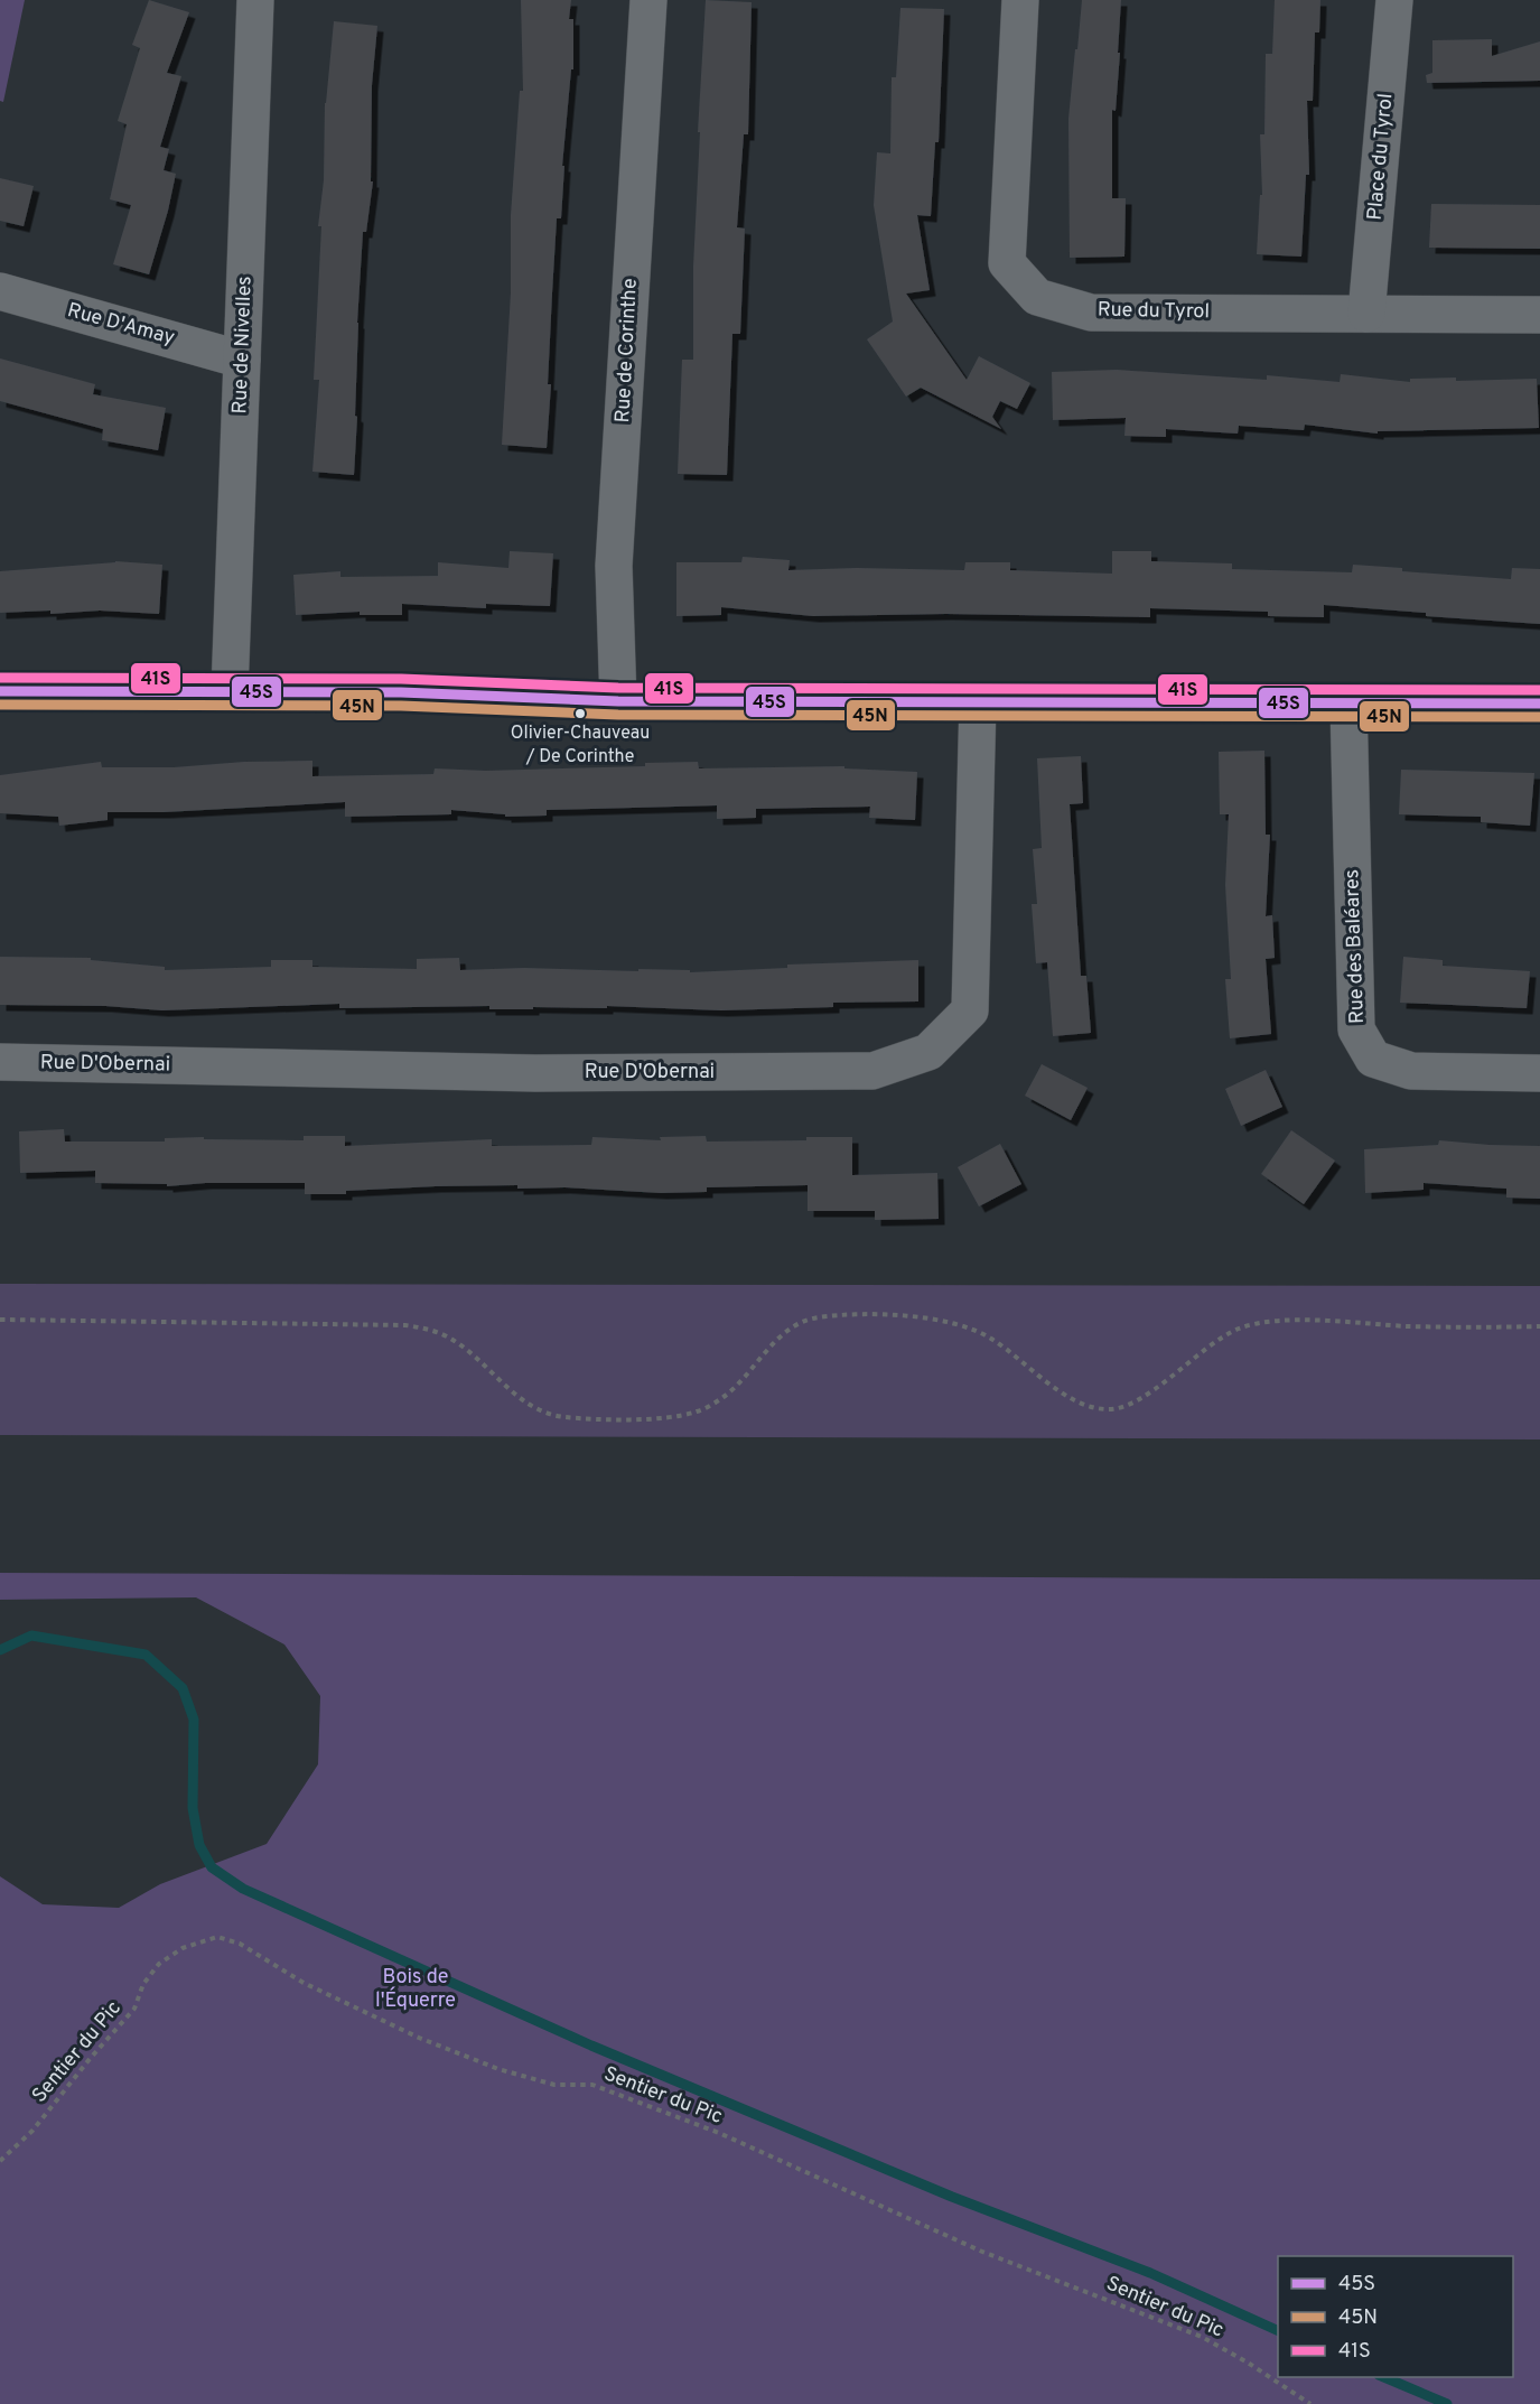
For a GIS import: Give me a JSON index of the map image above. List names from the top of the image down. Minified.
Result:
{"streets":{"street":["Place du Tyrol","Rue du Tyrol","Rue D'Amay","Rue de Nivelles","Rue de Corinthe","Rue des Baléares","Rue D'Obernai"],"path":["Sentier du Pic"]},"crossings":[["Place du Tyrol","Rue du Tyrol"],["Rue D'Amay","Rue de Nivelles"]],"parks":["Bois de l'Équerre"],"places":["Olivier-Chauveau / De Corinthe"],"lines":["transit line 41S","transit line 45S","transit line 45N"],"legend":["45S","45N","41S"]}
